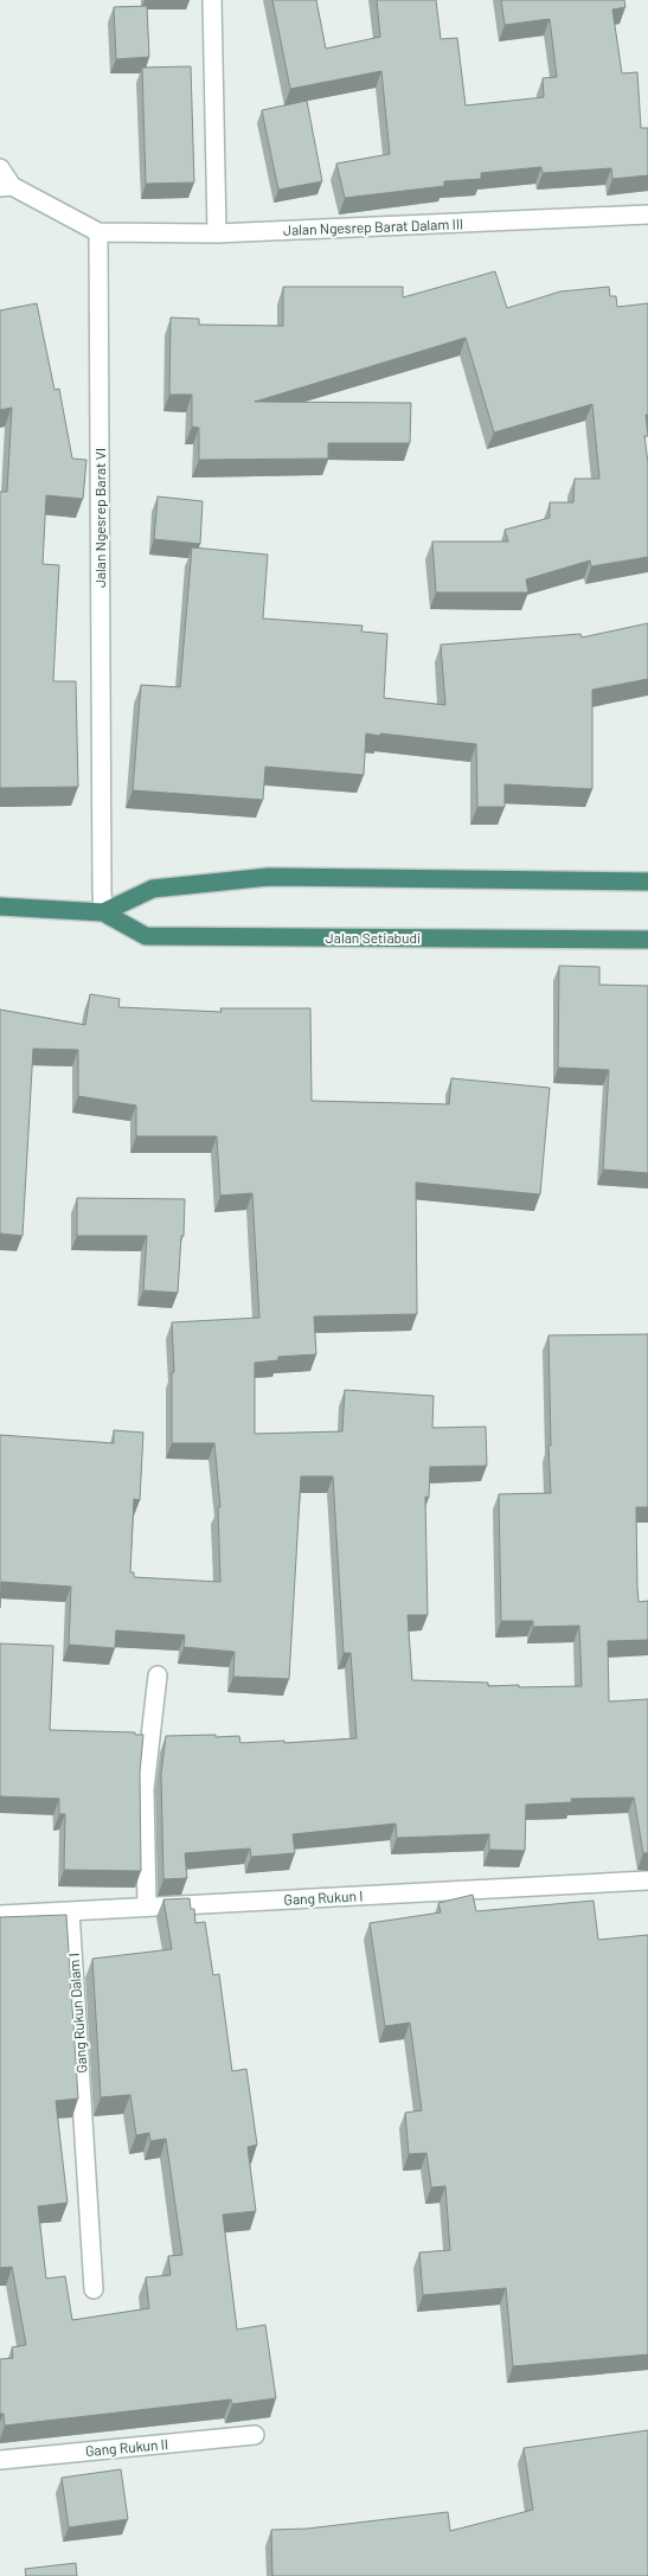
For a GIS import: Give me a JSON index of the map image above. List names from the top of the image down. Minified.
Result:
{"streets":{"highway":["Jalan Setiabudi"],"street":["Jalan Ngesrep Barat Dalam III","Jalan Ngesrep Barat VI","Gang Rukun I","Gang Rukun Dalam I","Gang Rukun II"]},"crossings":[["Jalan Ngesrep Barat Dalam III","Jalan Ngesrep Barat VI"],["Jalan Ngesrep Barat VI","Jalan Setiabudi"],["Gang Rukun I","Gang Rukun Dalam I"]]}
